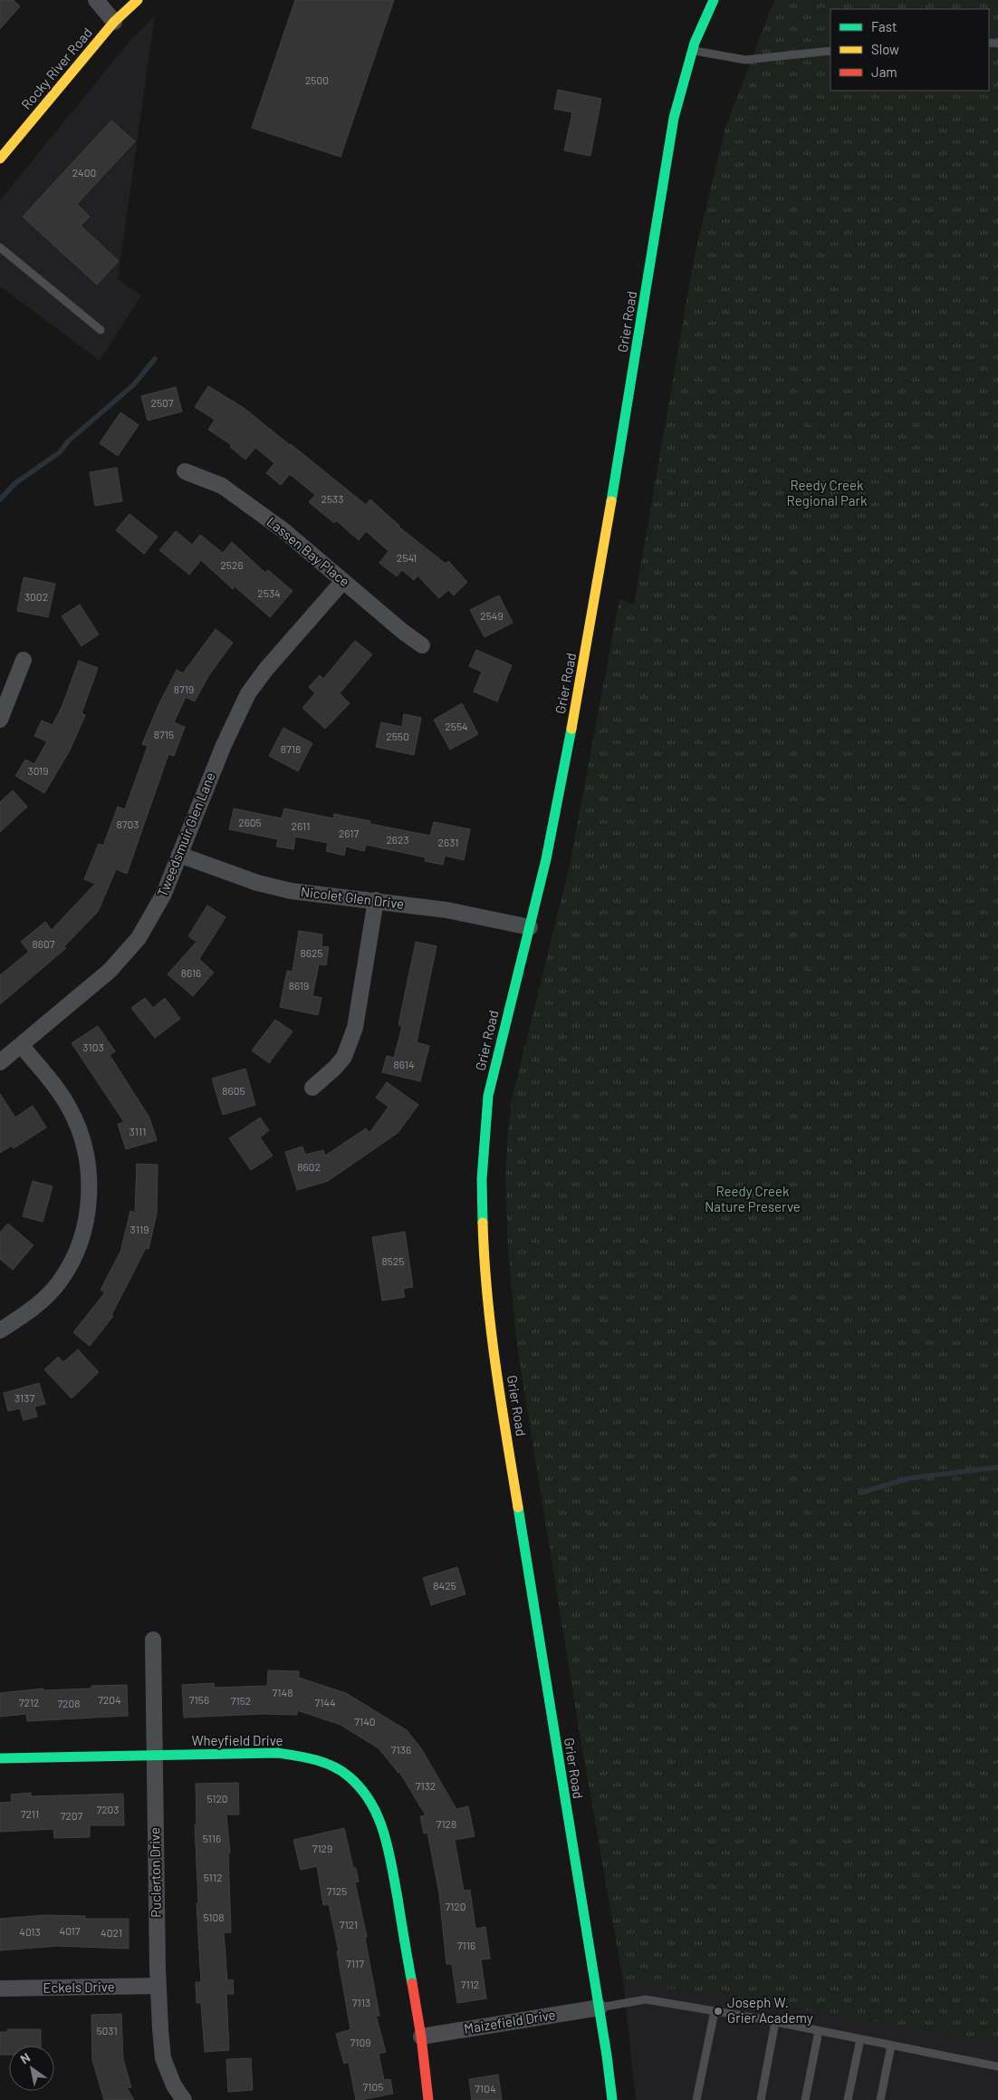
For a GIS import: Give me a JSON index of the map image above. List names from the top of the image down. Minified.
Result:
{"streets":{"street":["Rocky River Road","Grier Road","Lassen Bay Place","Tweedsmuir Glen Lane","Nicolet Glen Drive","Wheyfield Drive","Puclerton Drive","Eckels Drive","Maizefield Drive"]},"crossings":[["Grier Road","Nicolet Glen Drive"],["Grier Road","Maizefield Drive"],["Lassen Bay Place","Tweedsmuir Glen Lane"],["Tweedsmuir Glen Lane","Nicolet Glen Drive"],["Wheyfield Drive","Puclerton Drive"],["Wheyfield Drive","Maizefield Drive"],["Puclerton Drive","Eckels Drive"]],"parks":["Reedy Creek Regional Park","Reedy Creek Nature Preserve"],"places":["Joseph W. Grier Academy"],"house_numbers":["2500","2400","2507","2533","2541","2526","2534","3002","2549","8719","2554","8715","2550","8718","3019","2605","8703","2611","2617","2623","2631","8607","8625","8616","8619","3103","8614","8605","3111","8602","3119","8525","3137","8425","7148","7204","7156","7152","7212","7144","7208","7140","7136","7132","5120","7203","7211","7207","7128","5116","7129","5112","7125","7120","5108","7121","4017","4013","4021","7116","7117","7112","7113","5031","7109","7105","7104"],"legend":["Fast","Slow","Jam"],"north":"top left"}
